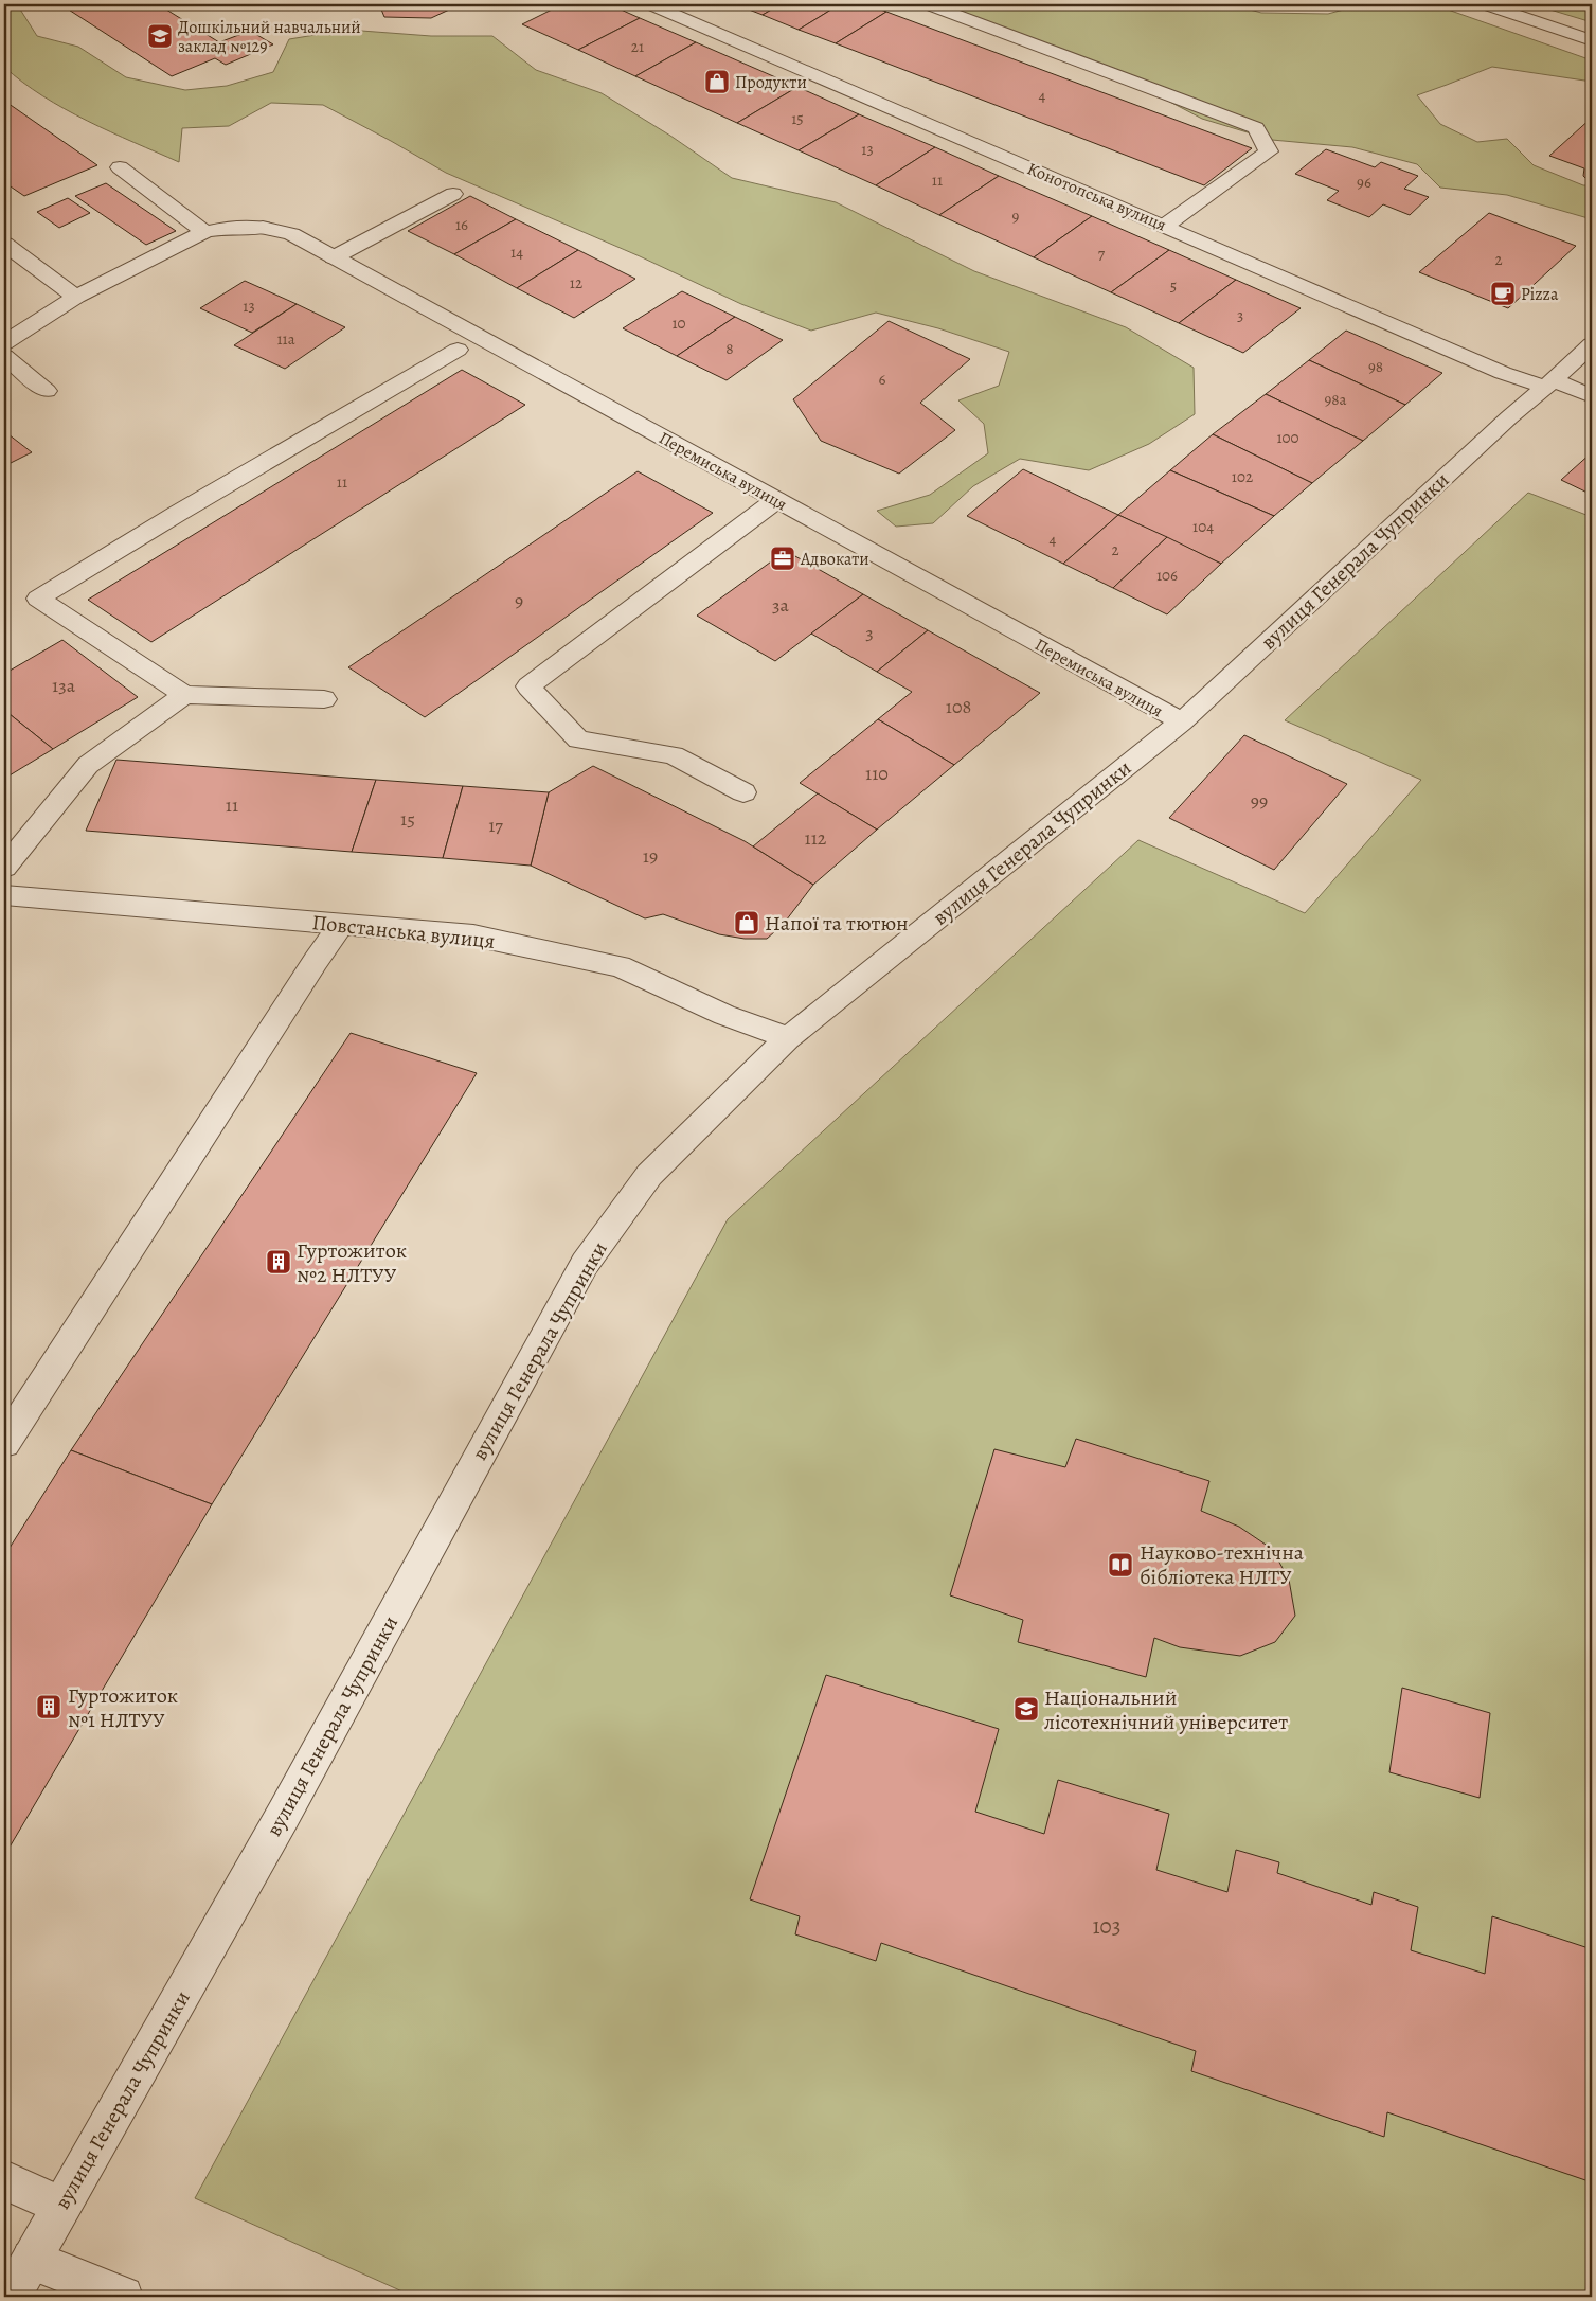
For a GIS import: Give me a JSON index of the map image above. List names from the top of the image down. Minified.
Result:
{"streets":{"street":["Конотопська вулиця","Перемиська вулиця","вулиця Генерала Чупринки","Повстанська вулиця"]},"crossings":[["Конотопська вулиця","вулиця Генерала Чупринки"],["Перемиська вулиця","вулиця Генерала Чупринки"],["вулиця Генерала Чупринки","Повстанська вулиця"]],"places":{"school or university":["Дошкільний навчальний заклад №129","Національний лісотехнічний університет"],"shop":["Продукти","Напої та тютюн"],"cafe":["Pizza"],"office":["Адвокати"],"building":["Гуртожиток №2 НЛТУУ","Гуртожиток №1 НЛТУУ"],"library":["Науково-технічна бібліотека НЛТУ"]},"house_numbers":["21","4","15","13","11","96","9","16","14","7","2","12","5","13","3","10","11а","8","98","6","98а","100","102","11","104","4","2","106","9","3а","3","13а","108","110","99","11","15","17","112","19","103"]}
